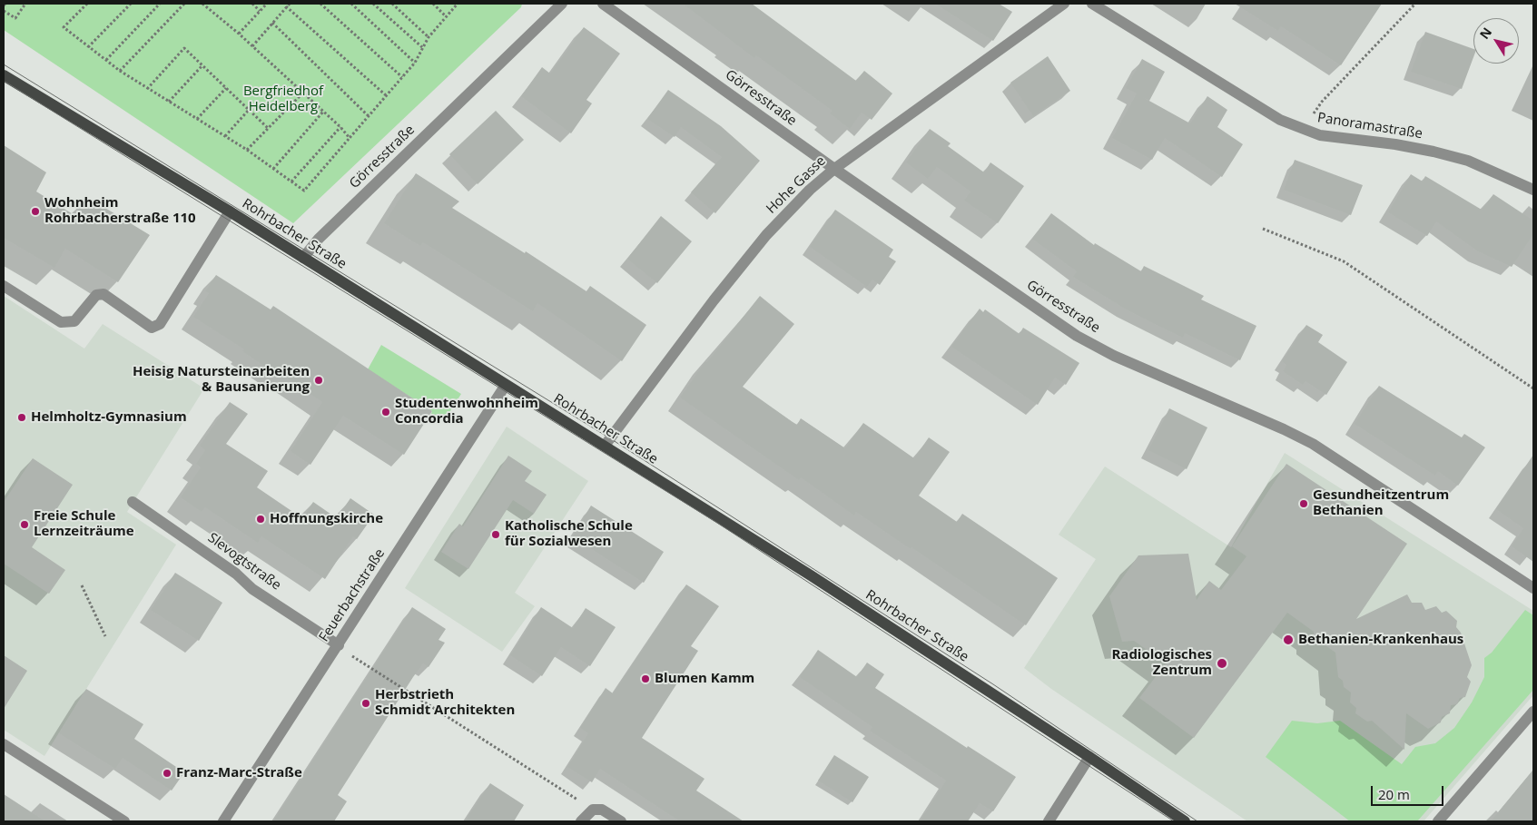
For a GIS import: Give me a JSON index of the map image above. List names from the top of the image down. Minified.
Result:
{"streets":{"main road":["Rohrbacher Straße"],"street":["Görresstraße","Panoramastraße","Hohe Gasse","Slevogtstraße","Feuerbachstraße"]},"crossings":[["Görresstraße","Hohe Gasse"],["Görresstraße","Rohrbacher Straße"],["Hohe Gasse","Rohrbacher Straße"],["Rohrbacher Straße","Feuerbachstraße"],["Slevogtstraße","Feuerbachstraße"]],"parks":["Bergfriedhof Heidelberg"],"places":["Wohnheim Rohrbacherstraße 110","Heisig Natursteinarbeiten & Bausanierung","Studentenwohnheim Concordia","Helmholtz-Gymnasium","Gesundheitzentrum Bethanien","Hoffnungskirche","Freie Schule Lernzeiträume","Katholische Schule für Sozialwesen","Bethanien-Krankenhaus","Radiologisches Zentrum","Blumen Kamm","Herbstrieth Schmidt Architekten","Franz-Marc-Straße"],"scale_bar":"20 m","north":"top left"}
